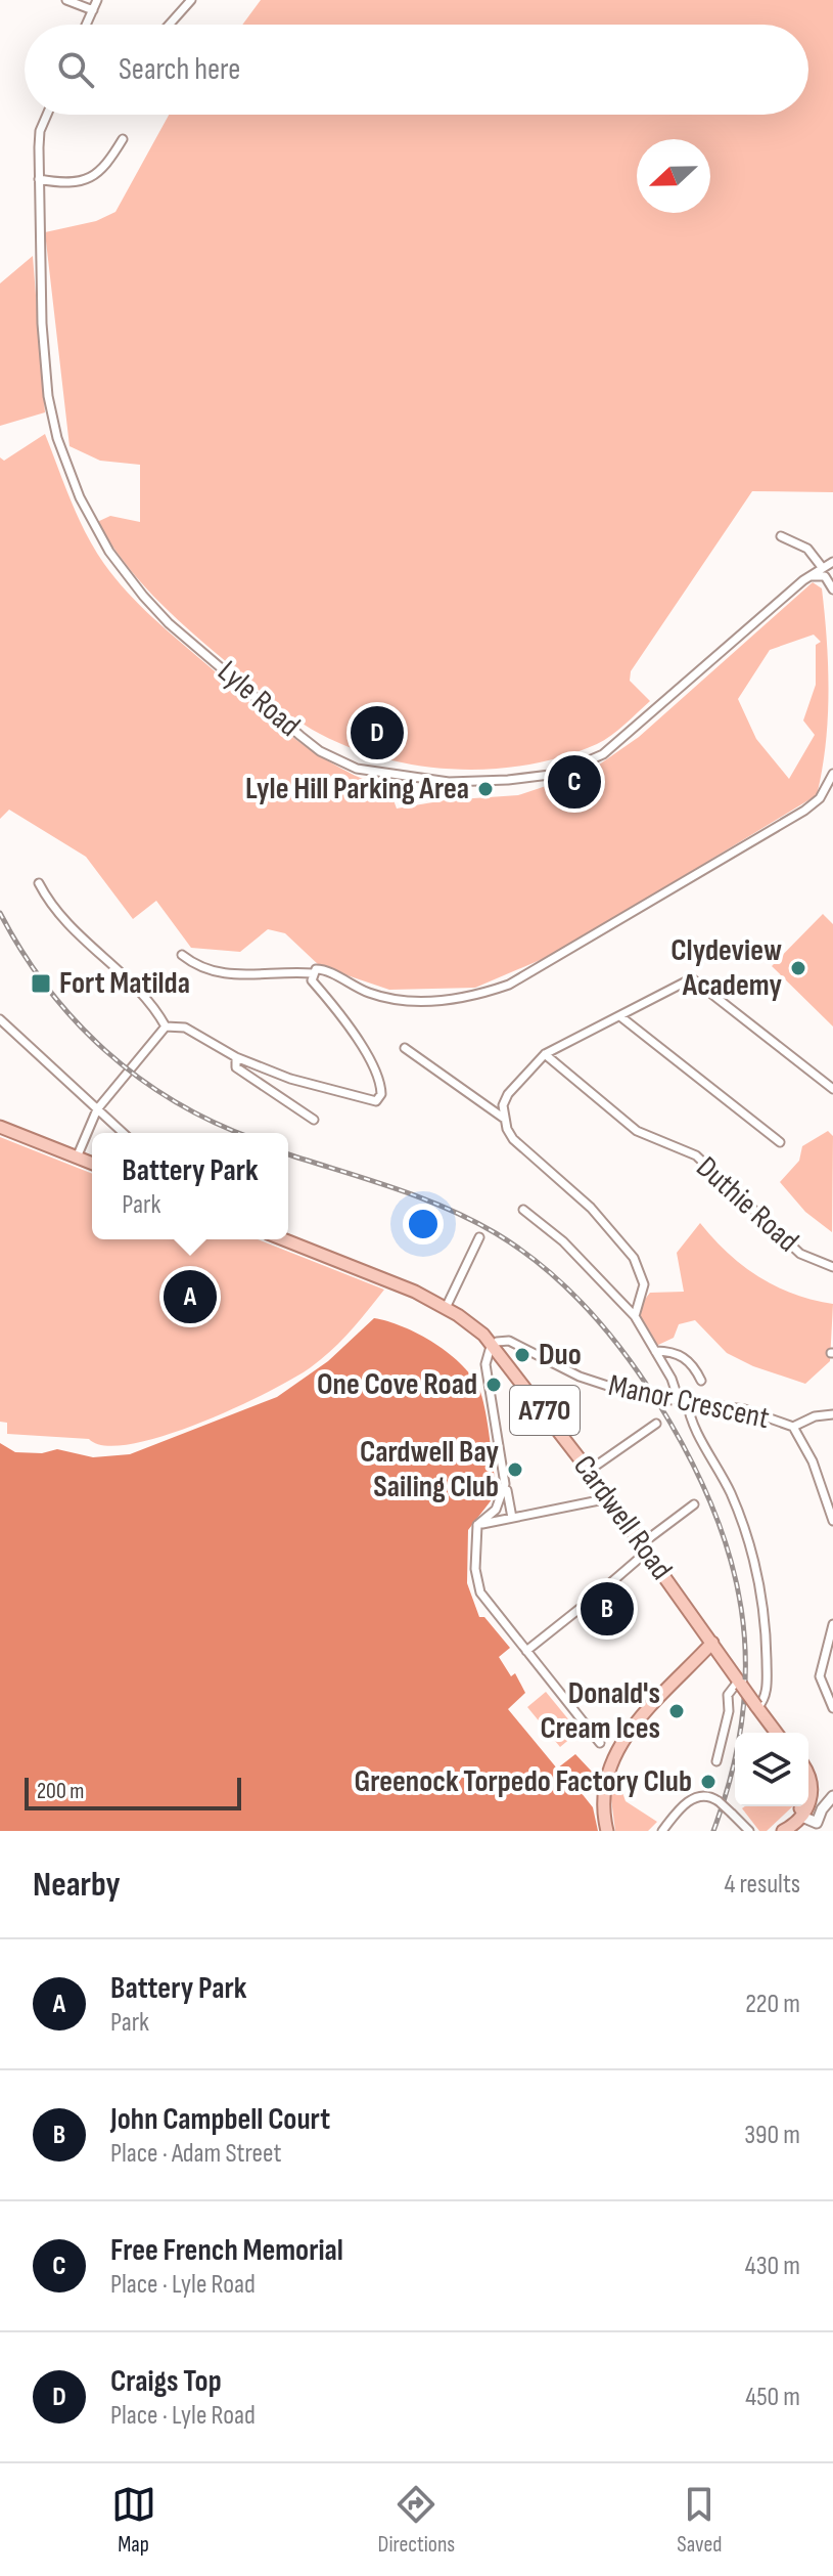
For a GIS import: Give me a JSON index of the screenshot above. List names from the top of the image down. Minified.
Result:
{"streets":{"main road":["A770","Cardwell Road"],"street":["Lyle Road","Duthie Road","Manor Crescent"]},"crossings":[["Manor Crescent","Cardwell Road"]],"places":{"other":["Lyle Hill Parking Area","Clydeview Academy","Duo","One Cove Road","Cardwell Bay Sailing Club","Donald's Cream Ices","Greenock Torpedo Factory Club"],"transit":["Fort Matilda"]},"scale_bar":"200 m","north":"left","page":{"search":"Search here","pins":["D","C","A","B"],"popup":["Battery Park","Park"],"scale":"200 m","heading":["Nearby","4 results"],"list":[{"mark":"A","name":"Battery Park","note":"Park","value":"220 m"},{"mark":"B","name":"John Campbell Court","note":"Place · Adam Street","value":"390 m"},{"mark":"C","name":"Free French Memorial","note":"Place · Lyle Road","value":"430 m"},{"mark":"D","name":"Craigs Top","note":"Place · Lyle Road","value":"450 m"}],"nav":["Map","Directions","Saved"]}}
